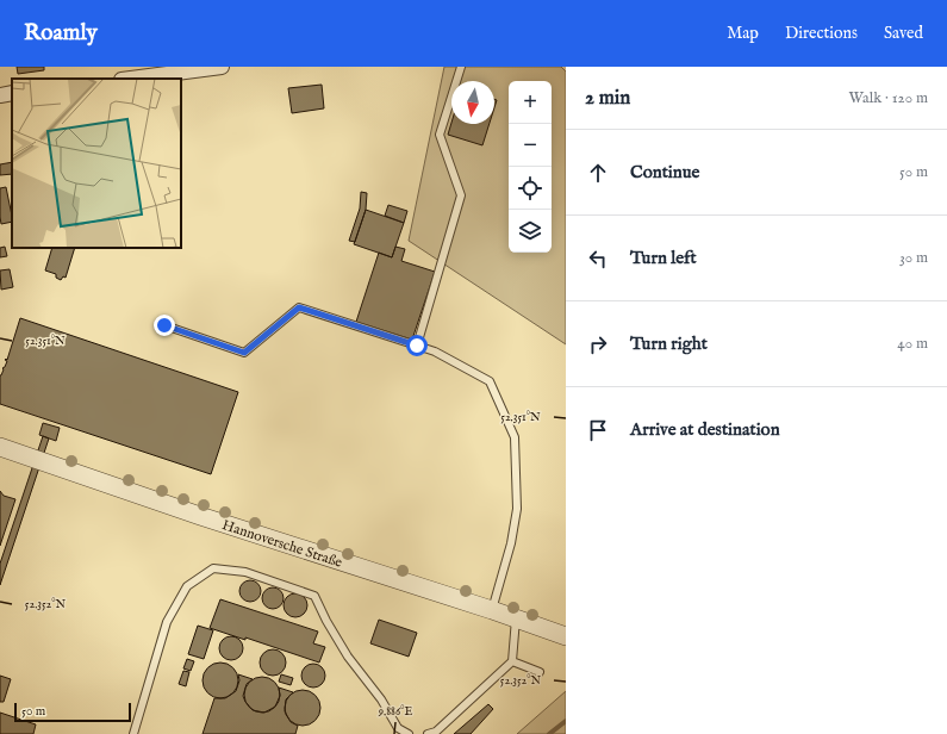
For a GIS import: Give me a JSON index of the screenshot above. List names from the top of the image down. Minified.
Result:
{"streets":{"street":["Hannoversche Straße"]},"scale_bar":"50 m","north":"bottom","page":{"header":"Roamly","nav":["Map","Directions","Saved"],"heading":["2 min","Walk · 120 m"],"map_buttons":["+","−"],"list":[["Continue","50 m"],["Turn left","30 m"],["Turn right","40 m"],"Arrive at destination"],"scale":"50 m"},"coordinates":["52.351°N","52.352°N","9.886°E"]}
